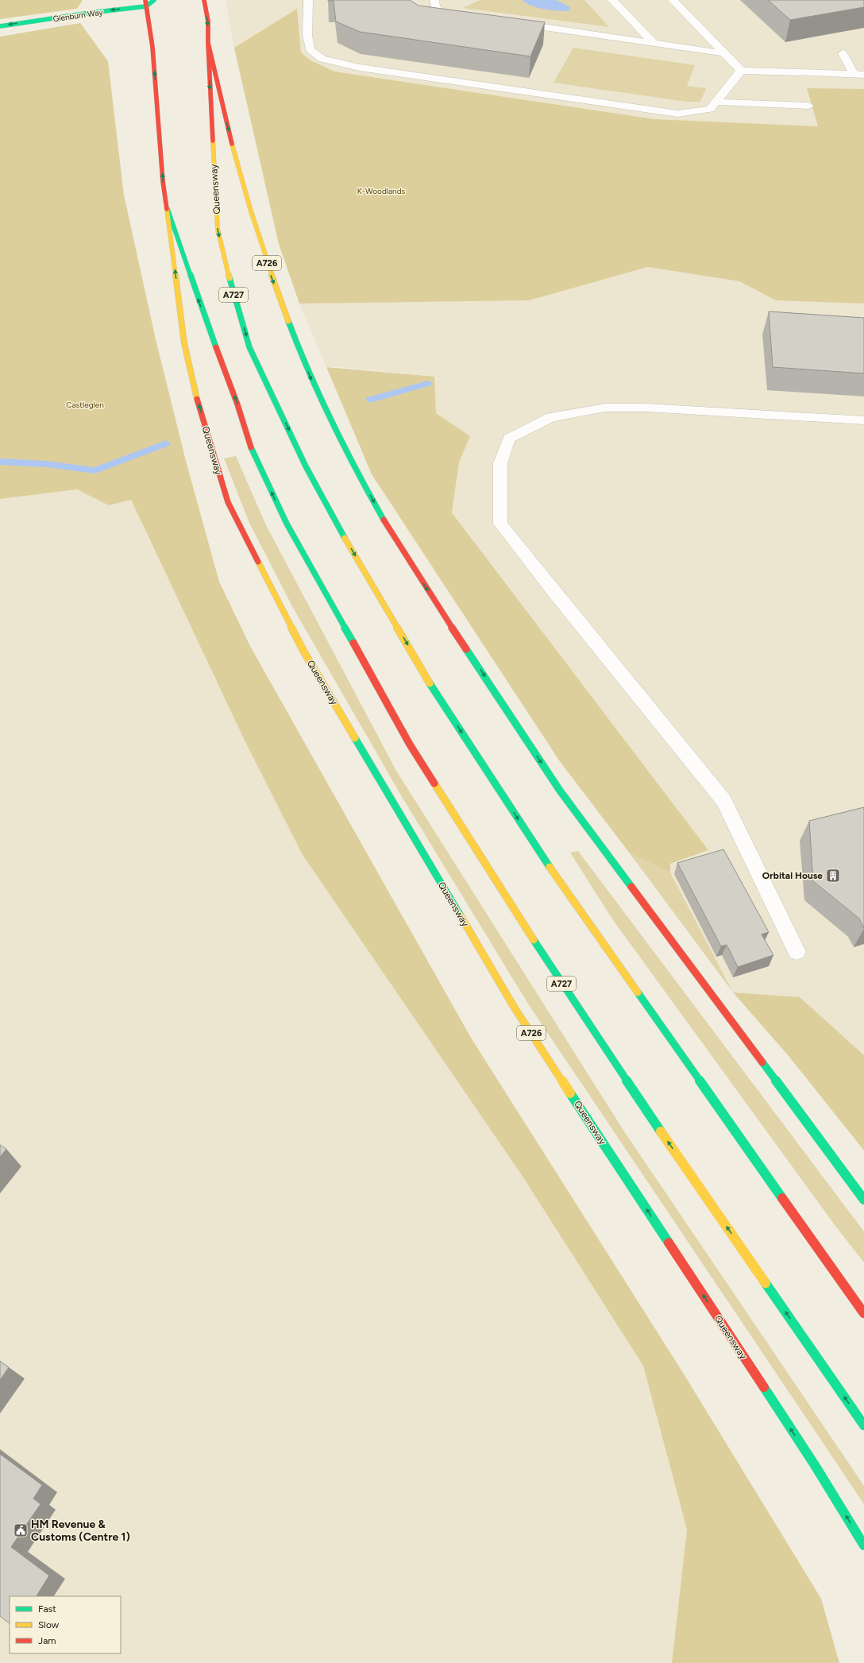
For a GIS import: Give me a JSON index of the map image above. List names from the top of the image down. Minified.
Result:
{"streets":{"main road":["Glenburn Way","Queensway","A726","A727"]},"crossings":[["Glenburn Way","Queensway"]],"one_way":["Glenburn Way"],"parks":["K-Woodlands","Castleglen"],"places":{"building":["Orbital House"],"public building":["HM Revenue & Customs (Centre 1)"]},"legend":["Fast","Slow","Jam"]}
